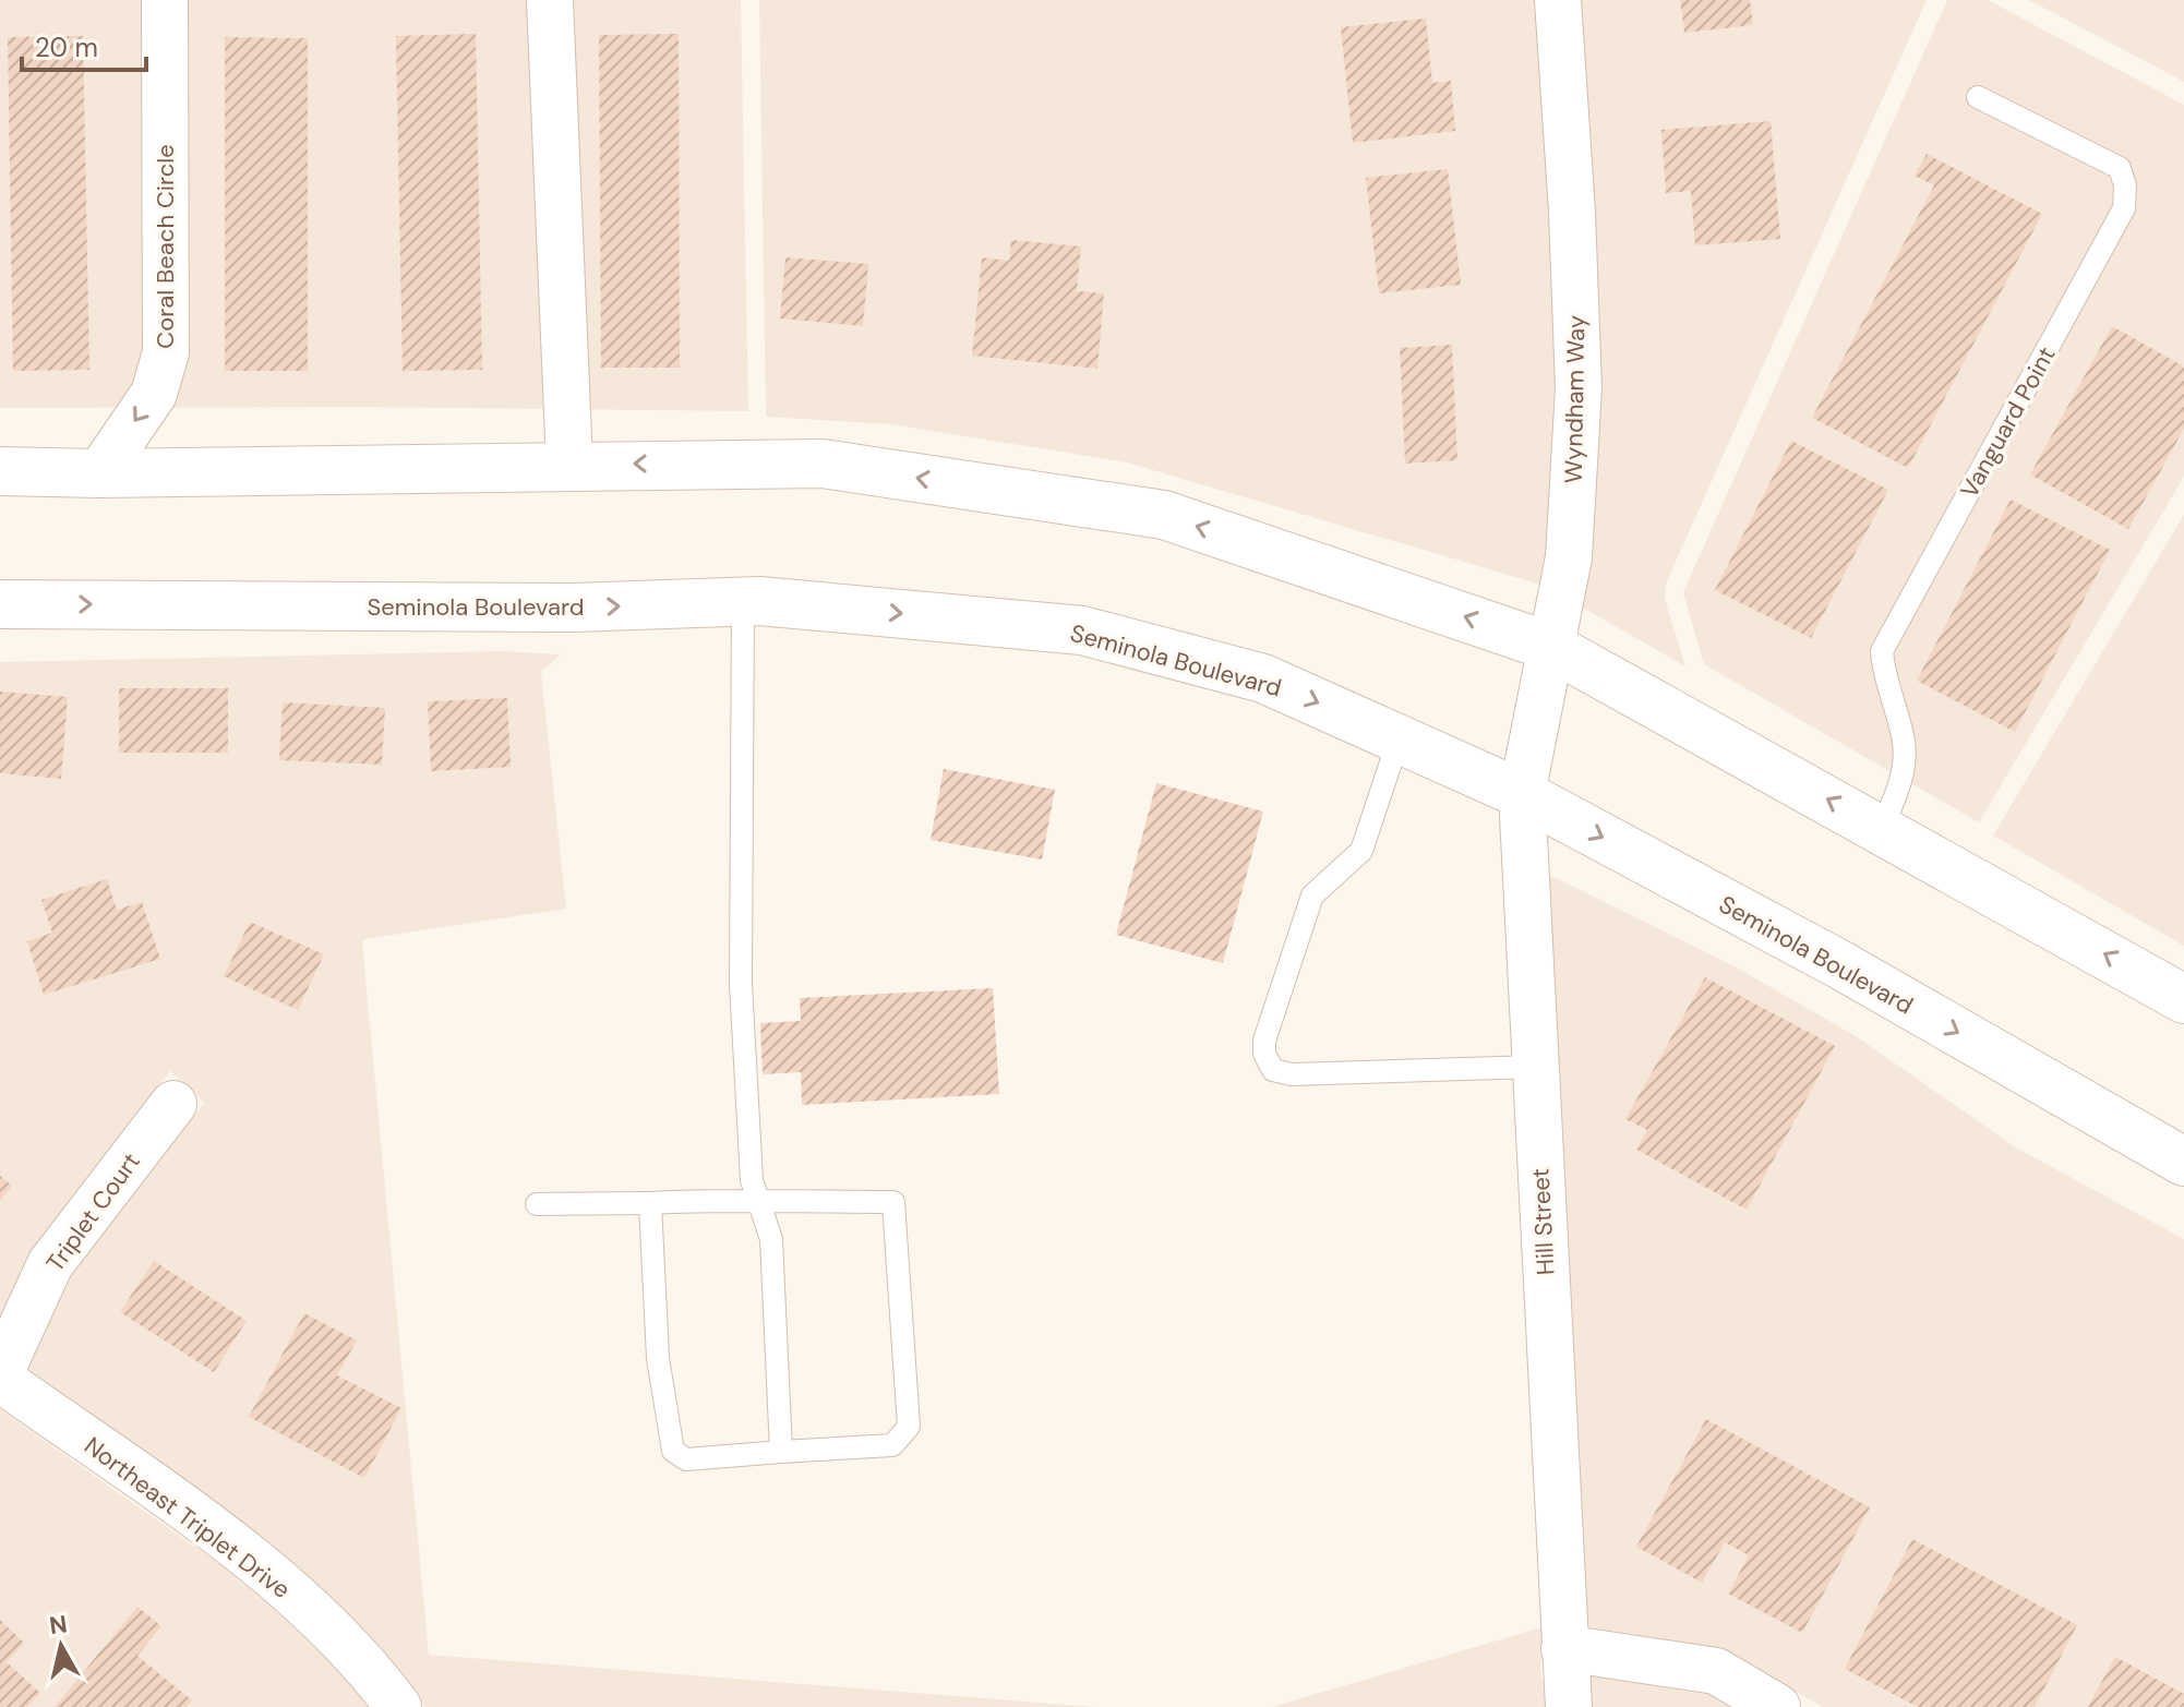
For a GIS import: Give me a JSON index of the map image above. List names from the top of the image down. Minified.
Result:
{"streets":{"main road":["Seminola Boulevard"],"street":["Coral Beach Circle","Wyndham Way","Triplet Court","Hill Street","Northeast Triplet Drive"],"lane":["Vanguard Point"]},"crossings":[["Wyndham Way","Seminola Boulevard"],["Wyndham Way","Hill Street"],["Seminola Boulevard","Hill Street"],["Triplet Court","Northeast Triplet Drive"]],"scale_bar":"20 m","north":"top"}
